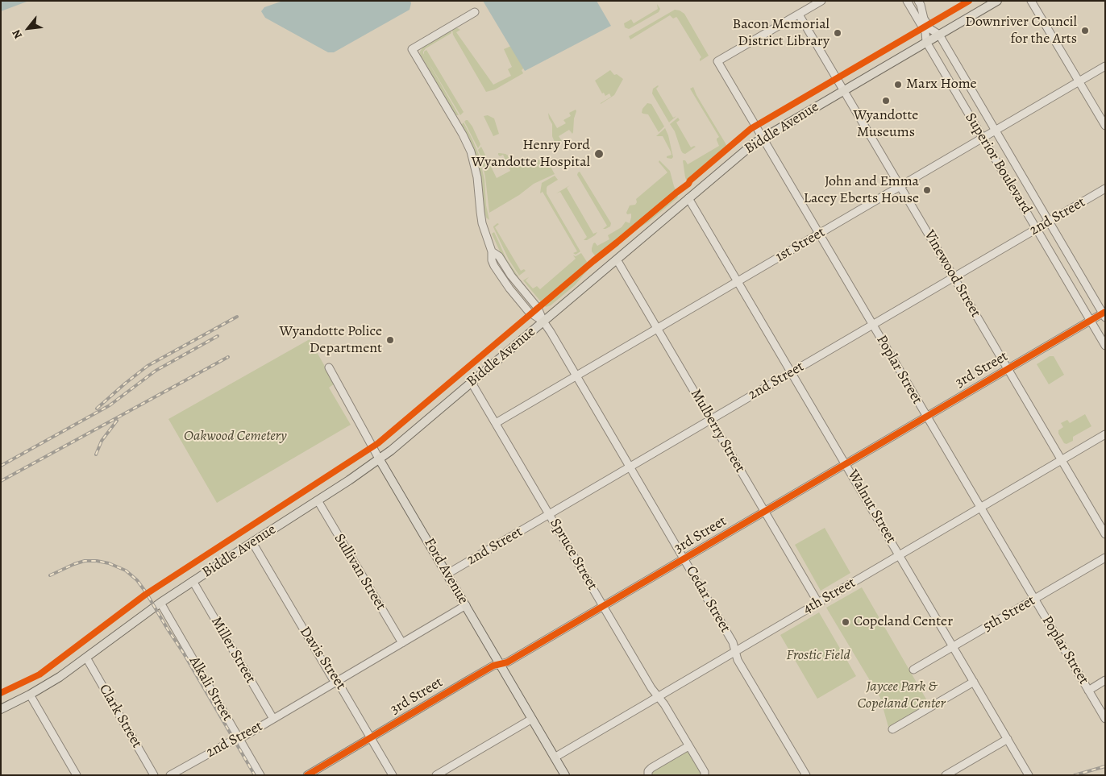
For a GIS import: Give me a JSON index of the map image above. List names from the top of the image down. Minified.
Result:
{"streets":{"main road":["Biddle Avenue","Ford Avenue"],"street":["Superior Boulevard","2nd Street","1st Street","Vinewood Street","Poplar Street","3rd Street","Mulberry Street","Walnut Street","Spruce Street","Sullivan Street","4th Street","Cedar Street","5th Street","Miller Street","Davis Street","Alkali Street","Clark Street"]},"crossings":[["Biddle Avenue","Superior Boulevard"],["Biddle Avenue","Vinewood Street"],["Biddle Avenue","Poplar Street"],["Biddle Avenue","Mulberry Street"],["Biddle Avenue","Walnut Street"],["Biddle Avenue","Spruce Street"],["Biddle Avenue","Ford Avenue"],["Biddle Avenue","Sullivan Street"],["Biddle Avenue","Cedar Street"],["Biddle Avenue","Miller Street"],["Biddle Avenue","Davis Street"],["Biddle Avenue","Alkali Street"],["Biddle Avenue","Clark Street"],["Superior Boulevard","2nd Street"],["Superior Boulevard","1st Street"],["Superior Boulevard","3rd Street"],["2nd Street","Vinewood Street"],["2nd Street","Poplar Street"],["2nd Street","Mulberry Street"],["2nd Street","Walnut Street"],["2nd Street","Spruce Street"],["2nd Street","Ford Avenue"],["2nd Street","Sullivan Street"],["2nd Street","Cedar Street"],["2nd Street","Miller Street"],["2nd Street","Davis Street"],["2nd Street","Alkali Street"],["1st Street","Vinewood Street"],["1st Street","Poplar Street"],["1st Street","Mulberry Street"],["1st Street","Walnut Street"],["1st Street","Spruce Street"],["1st Street","Cedar Street"],["Vinewood Street","Poplar Street"],["Vinewood Street","3rd Street"],["Vinewood Street","4th Street"],["Poplar Street","3rd Street"],["Poplar Street","4th Street"],["Poplar Street","5th Street"],["3rd Street","Mulberry Street"],["3rd Street","Walnut Street"],["3rd Street","Spruce Street"],["3rd Street","Ford Avenue"],["3rd Street","Cedar Street"],["3rd Street","Davis Street"],["Mulberry Street","4th Street"],["Walnut Street","4th Street"],["Walnut Street","5th Street"],["Spruce Street","4th Street"],["Ford Avenue","4th Street"],["4th Street","Cedar Street"]],"parks":["Oakwood Cemetery","Frostic Field","Jaycee Park & Copeland Center"],"places":["Downriver Council for the Arts","Bacon Memorial District Library","Marx Home","Wyandotte Museums","Henry Ford Wyandotte Hospital","John and Emma Lacey Eberts House","Wyandotte Police Department","Copeland Center"],"north":"bottom left"}
